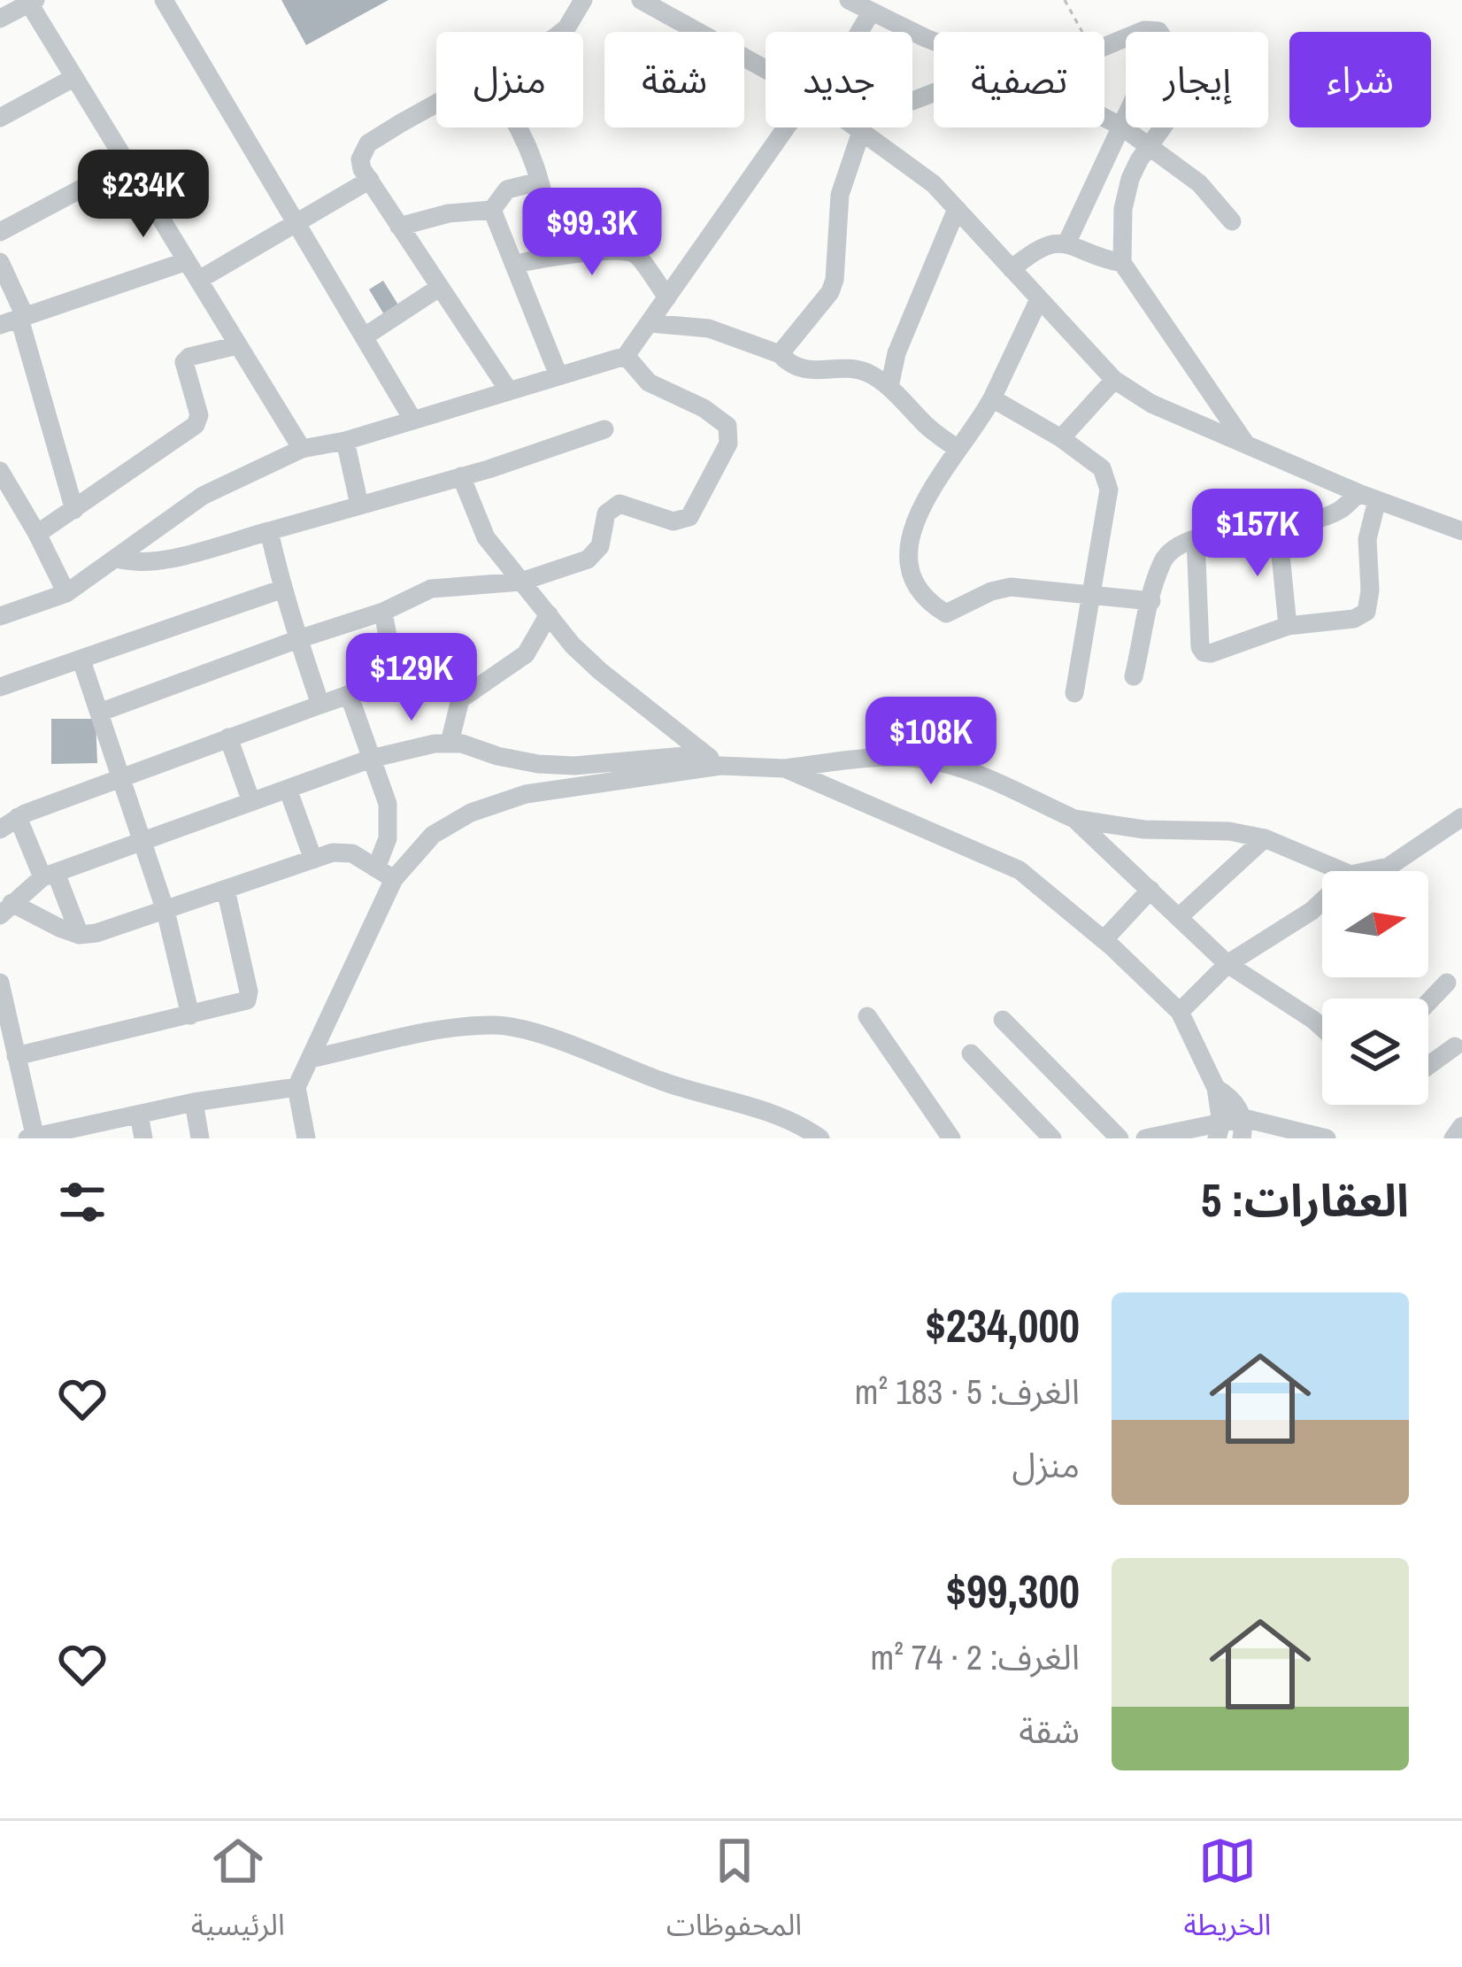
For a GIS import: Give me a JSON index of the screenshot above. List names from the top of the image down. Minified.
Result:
{"north":"right","page":{"chip":["شراء","إيجار","تصفية","جديد","شقة","منزل"],"price":["$234K","$99.3K","$157K","$129K","$108K"],"heading":"العقارات: 5","list":[{"name":"$234,000","note":"الغرف: 5 · 183 m² · منزل"},{"name":"$99,300","note":"الغرف: 2 · 74 m² · شقة"}],"tabs":["الخريطة","المحفوظات","الرئيسية"]}}
